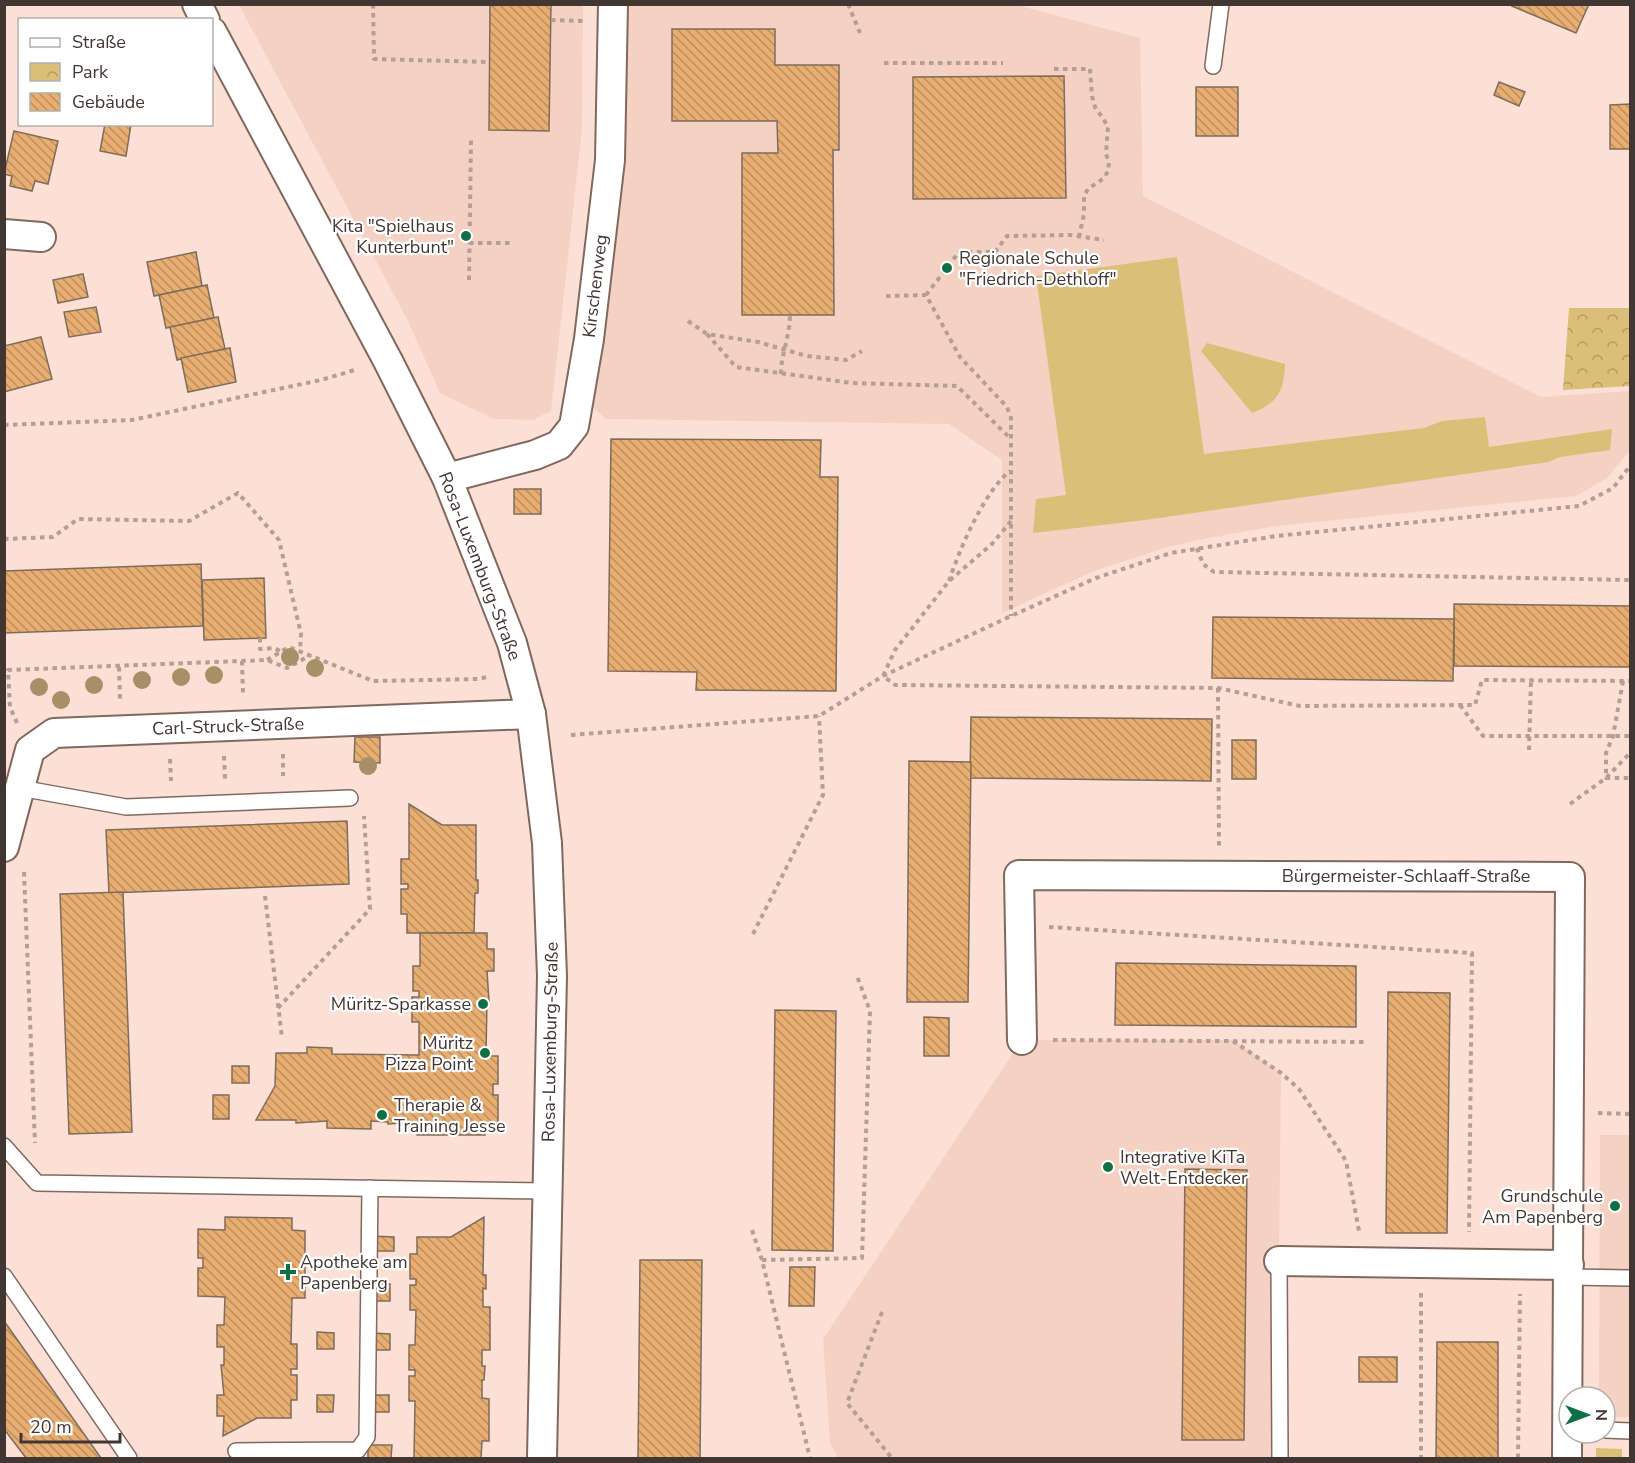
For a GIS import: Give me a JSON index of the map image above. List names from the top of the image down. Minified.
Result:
{"streets":{"street":["Kirschenweg","Rosa-Luxemburg-Straße","Carl-Struck-Straße","Bürgermeister-Schlaaff-Straße"]},"crossings":[["Kirschenweg","Rosa-Luxemburg-Straße"],["Rosa-Luxemburg-Straße","Carl-Struck-Straße"]],"places":{"other":["Kita \"Spielhaus Kunterbunt\"","Regionale Schule \"Friedrich-Dethloff\"","Müritz-Sparkasse","Müritz Pizza Point","Therapie & Training Jesse","Integrative KiTa Welt-Entdecker","Grundschule Am Papenberg"],"health":["Apotheke am Papenberg"]},"legend":["Straße","Park","Gebäude"],"scale_bar":"20 m","north":"right"}
